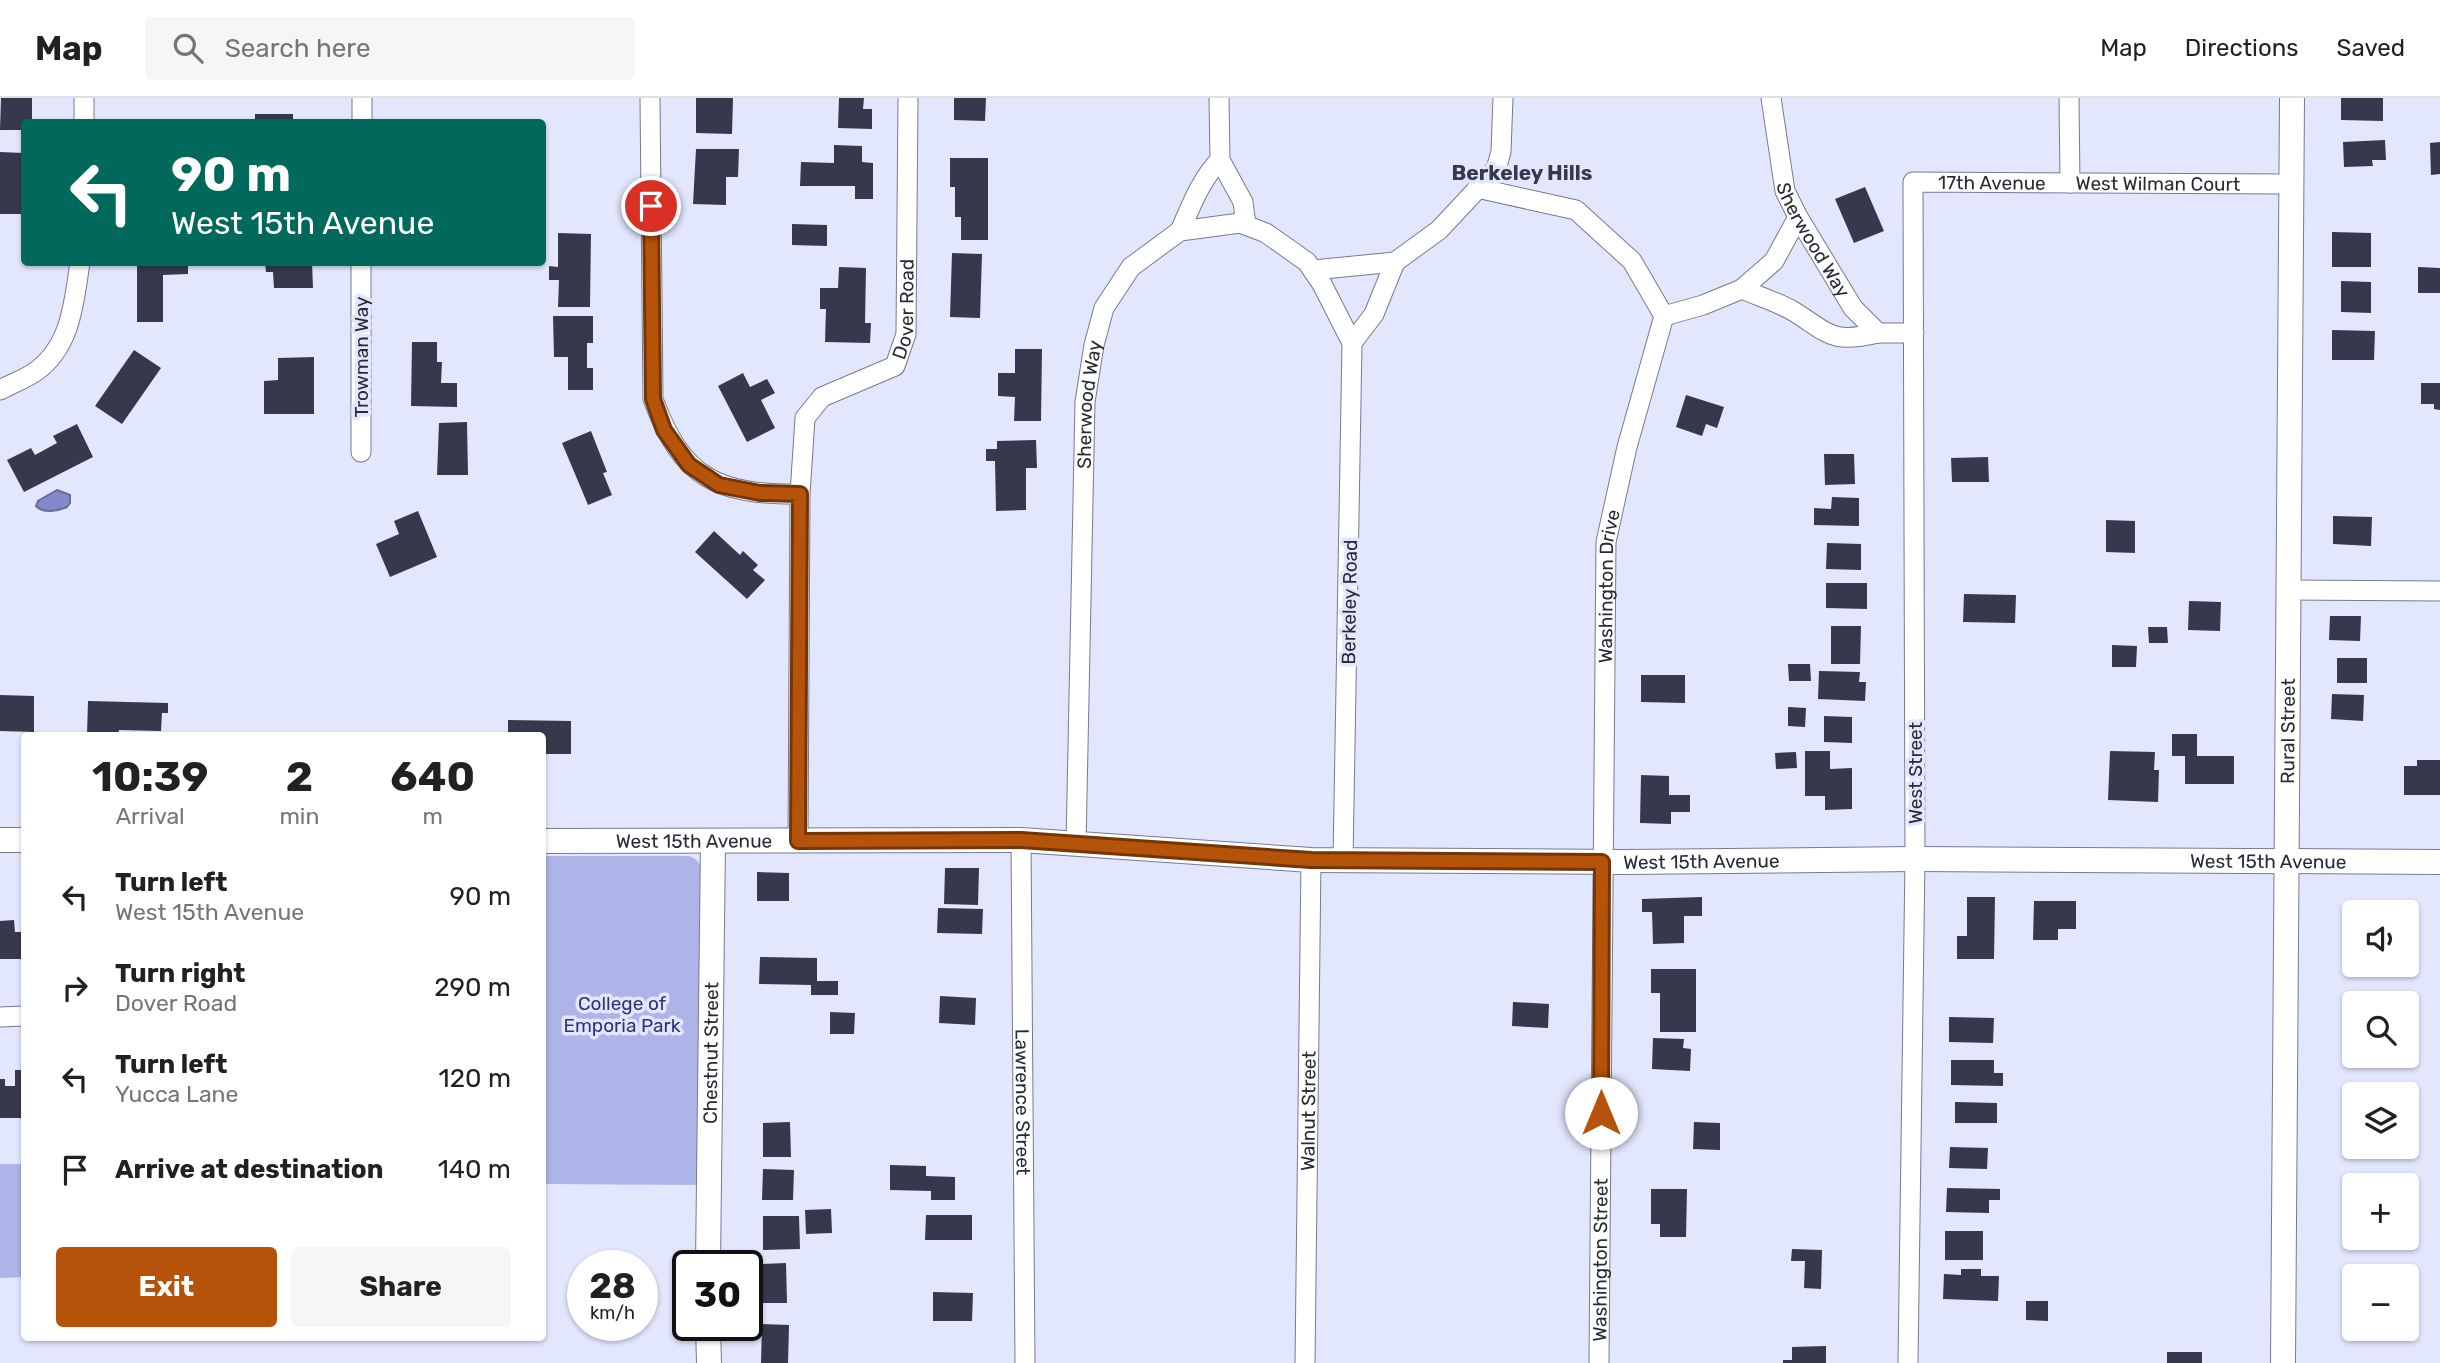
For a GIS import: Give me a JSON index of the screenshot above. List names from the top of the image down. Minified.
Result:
{"streets":{"street":["17th Avenue","West Wilman Court","Sherwood Way","Dover Road","Trowman Way","Washington Drive","Berkeley Road","Rural Street","West Street","West 15th Avenue","Chestnut Street","Lawrence Street","Walnut Street","Washington Street"]},"crossings":[["17th Avenue","West Wilman Court"],["17th Avenue","West Street"],["West Wilman Court","Rural Street"],["Sherwood Way","Berkeley Road"],["Sherwood Way","West 15th Avenue"],["Dover Road","West 15th Avenue"],["Washington Drive","West 15th Avenue"],["Washington Drive","Washington Street"],["Berkeley Road","West 15th Avenue"],["Rural Street","West 15th Avenue"],["West Street","West 15th Avenue"],["West 15th Avenue","Chestnut Street"],["West 15th Avenue","Lawrence Street"],["West 15th Avenue","Walnut Street"],["West 15th Avenue","Washington Street"]],"districts":["Berkeley Hills"],"parks":["College of Emporia Park"],"page":{"header":"Map","search":"Search here","nav":["Map","Directions","Saved"],"turn":["90 m","West 15th Avenue"],"eta":["10:39","Arrival","2","min","640","m"],"list":[{"name":"Turn left","note":"West 15th Avenue","value":"90 m"},{"name":"Turn right","note":"Dover Road","value":"290 m"},{"name":"Turn left","note":"Yucca Lane","value":"120 m"},{"name":"Arrive at destination","value":"140 m"}],"map_buttons":["+","−"],"buttons":["Exit","Share"],"speed":"28 km/h","limit":"30"}}
